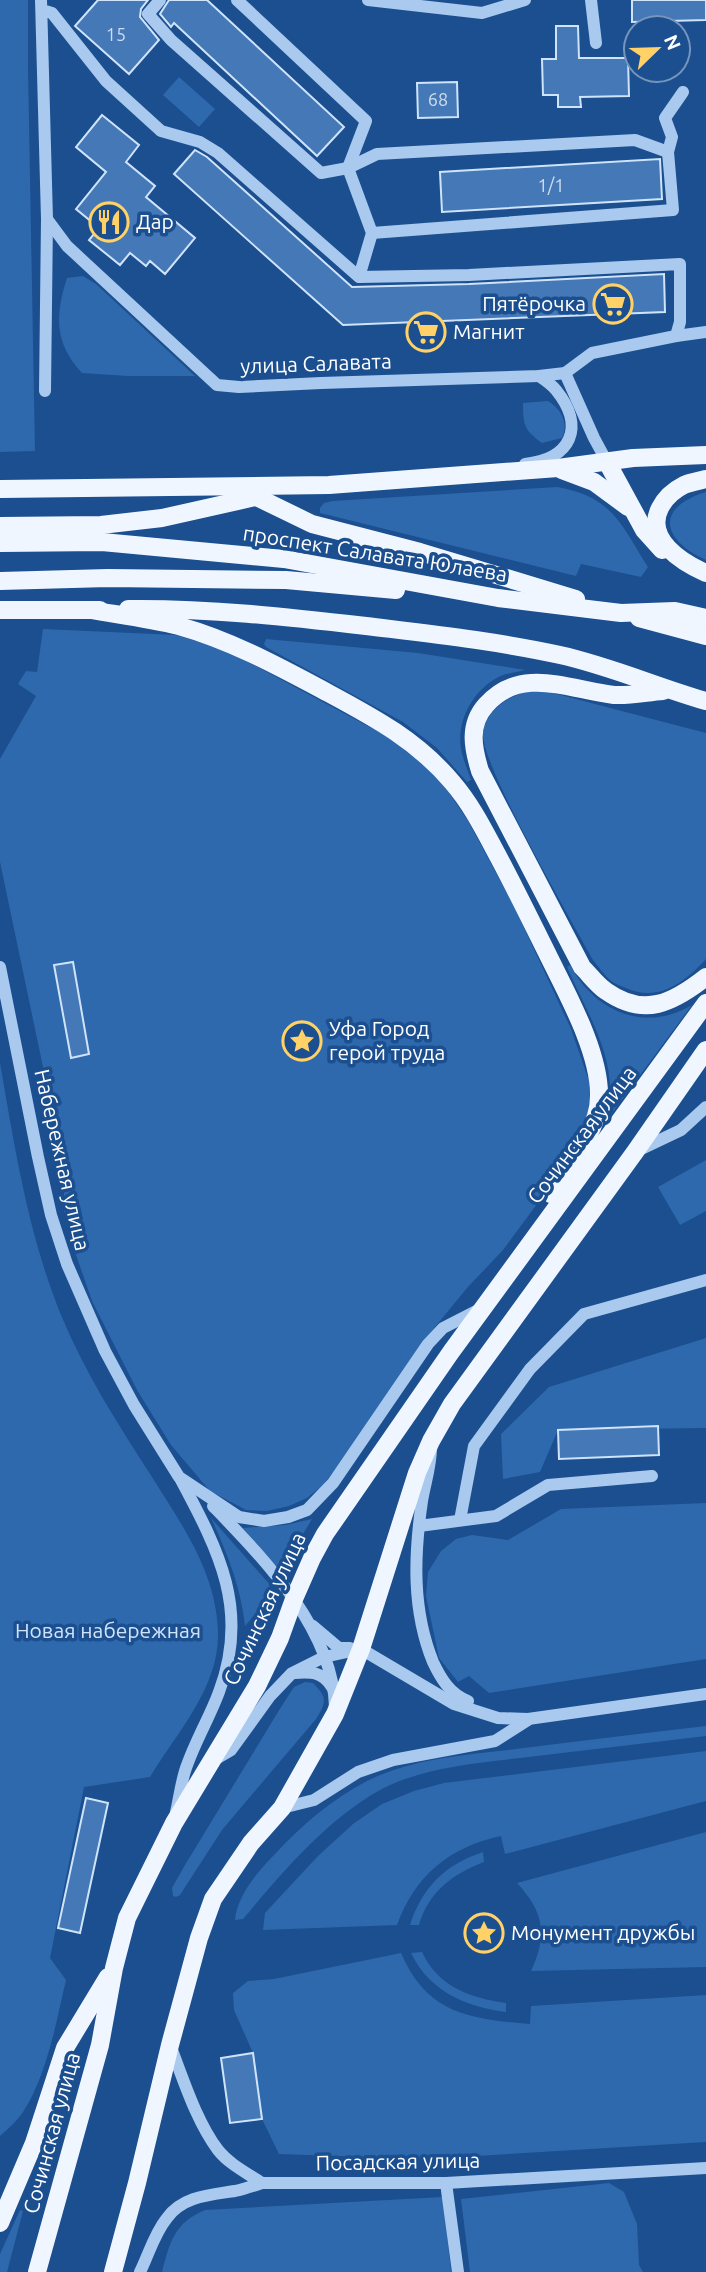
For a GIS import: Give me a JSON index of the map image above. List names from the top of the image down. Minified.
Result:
{"streets":{"main road":["проспект Салавата Юлаева","Сочинская улица"],"street":["улица Салавата","Набережная улица","Посадская улица"]},"parks":["Новая набережная"],"places":{"restaurant":["Дар"],"supermarket":["Пятёрочка","Магнит"],"place":["Уфа Город герой труда","Монумент дружбы"]},"house_numbers":["15","68","1/1"],"north":"top right"}
